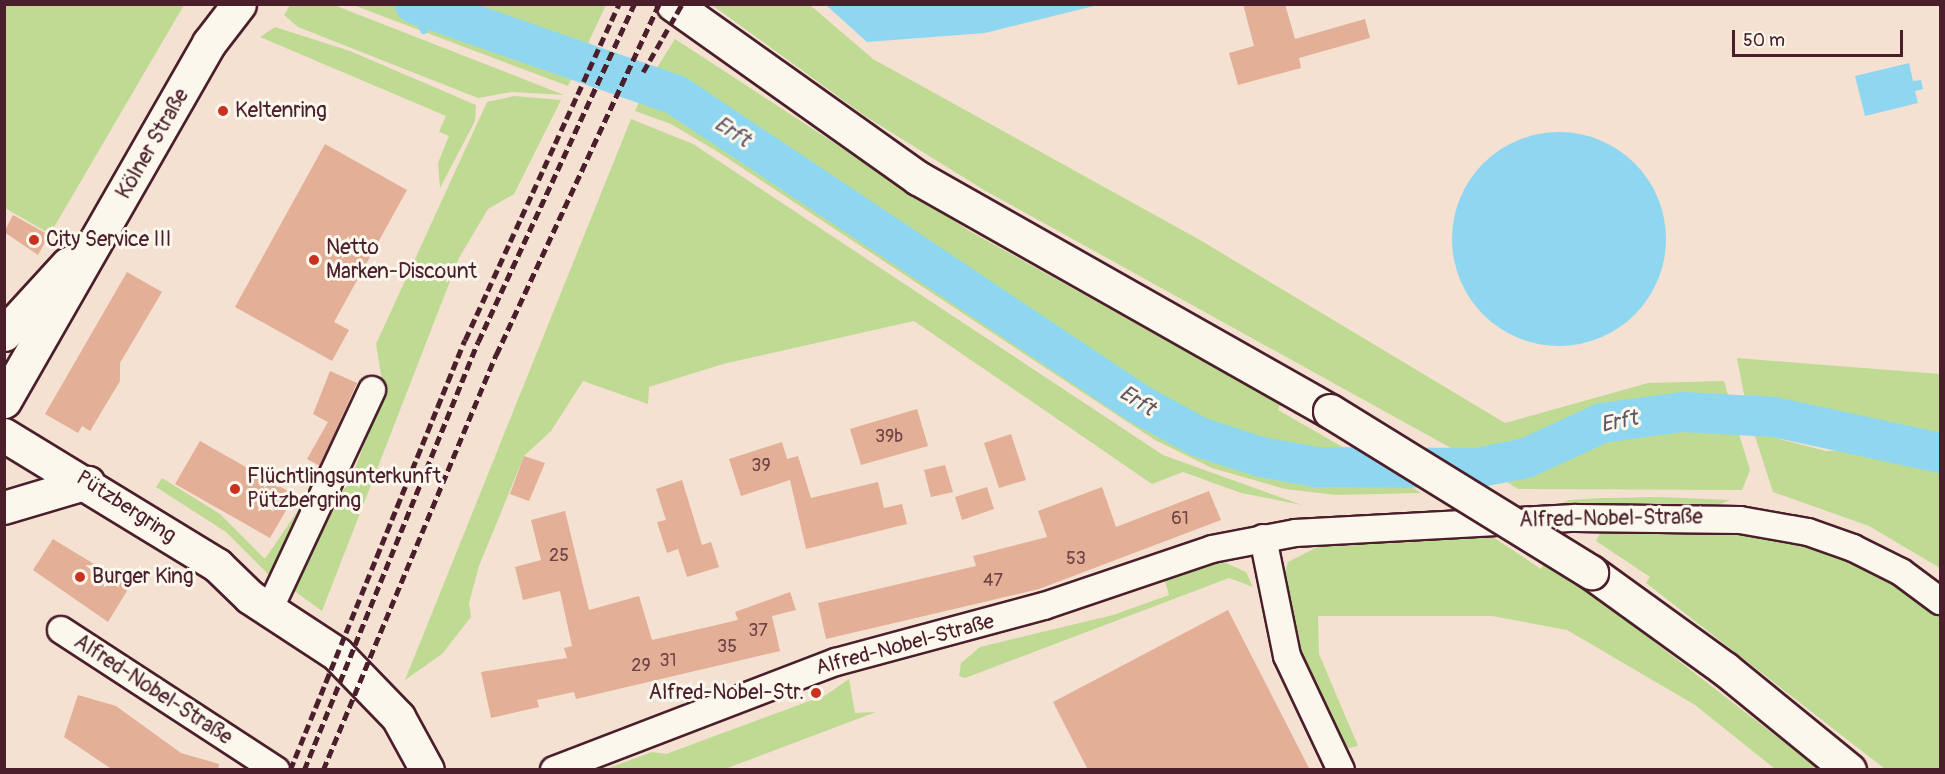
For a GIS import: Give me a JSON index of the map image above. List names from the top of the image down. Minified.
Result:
{"streets":{"main road":["Kölner Straße","Pützbergring"],"street":["Alfred-Nobel-Straße"]},"water":["Erft"],"places":["Keltenring","City Service III","Netto Marken-Discount","Flüchtlingsunterkunft Pützbergring","Burger King","Alfred-Nobel-Str."],"house_numbers":["39b","39","61","25","53","47","37","35","31","29"],"scale_bar":"50 m"}
